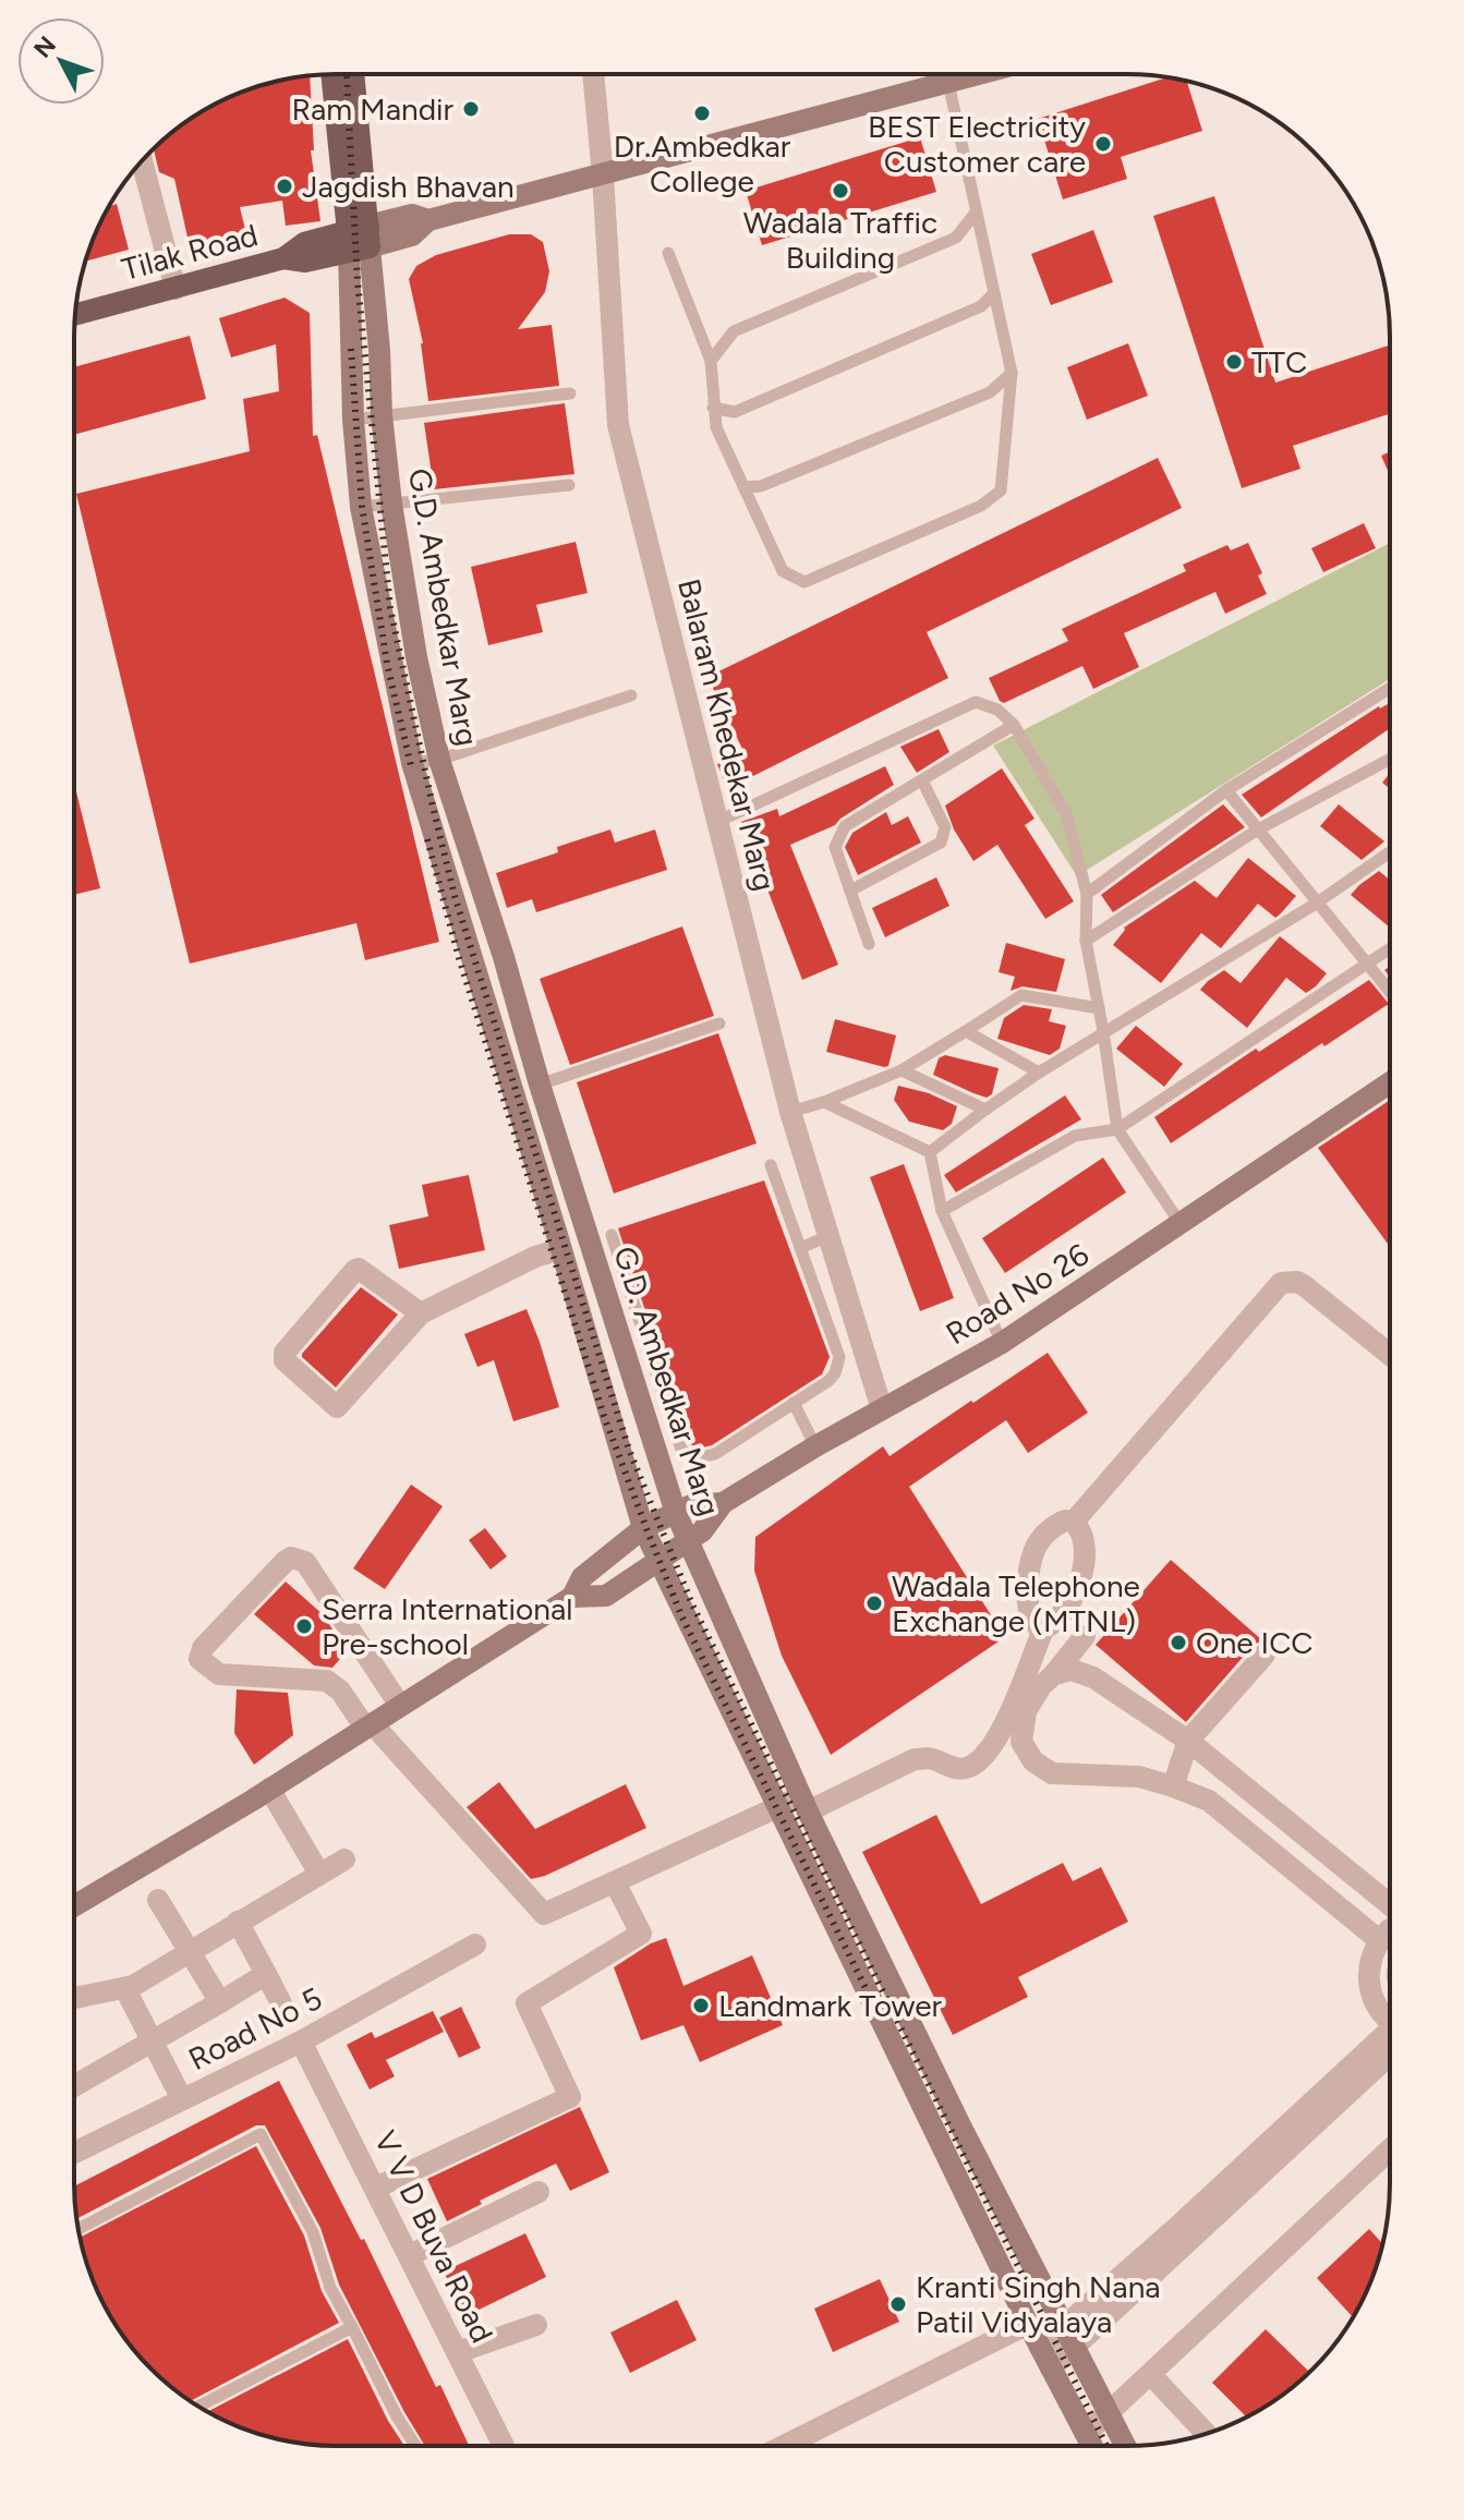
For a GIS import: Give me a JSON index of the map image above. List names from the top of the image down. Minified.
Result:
{"streets":{"main road":["Tilak Road","G.D. Ambedkar Marg","Road No 26"],"street":["Balaram Khedekar Marg","Road No 5","V V D Buva Road"]},"crossings":[["Tilak Road","G.D. Ambedkar Marg"],["G.D. Ambedkar Marg","Road No 26"],["Balaram Khedekar Marg","Road No 26"],["Road No 5","V V D Buva Road"]],"places":["Ram Mandir","Dr.Ambedkar College","BEST Electricity Customer care","Jagdish Bhavan","Wadala Traffic Building","TTC","Wadala Telephone Exchange (MTNL)","Serra International Pre-school","One ICC","Landmark Tower","Kranti Singh Nana Patil Vidyalaya"],"north":"top left"}
